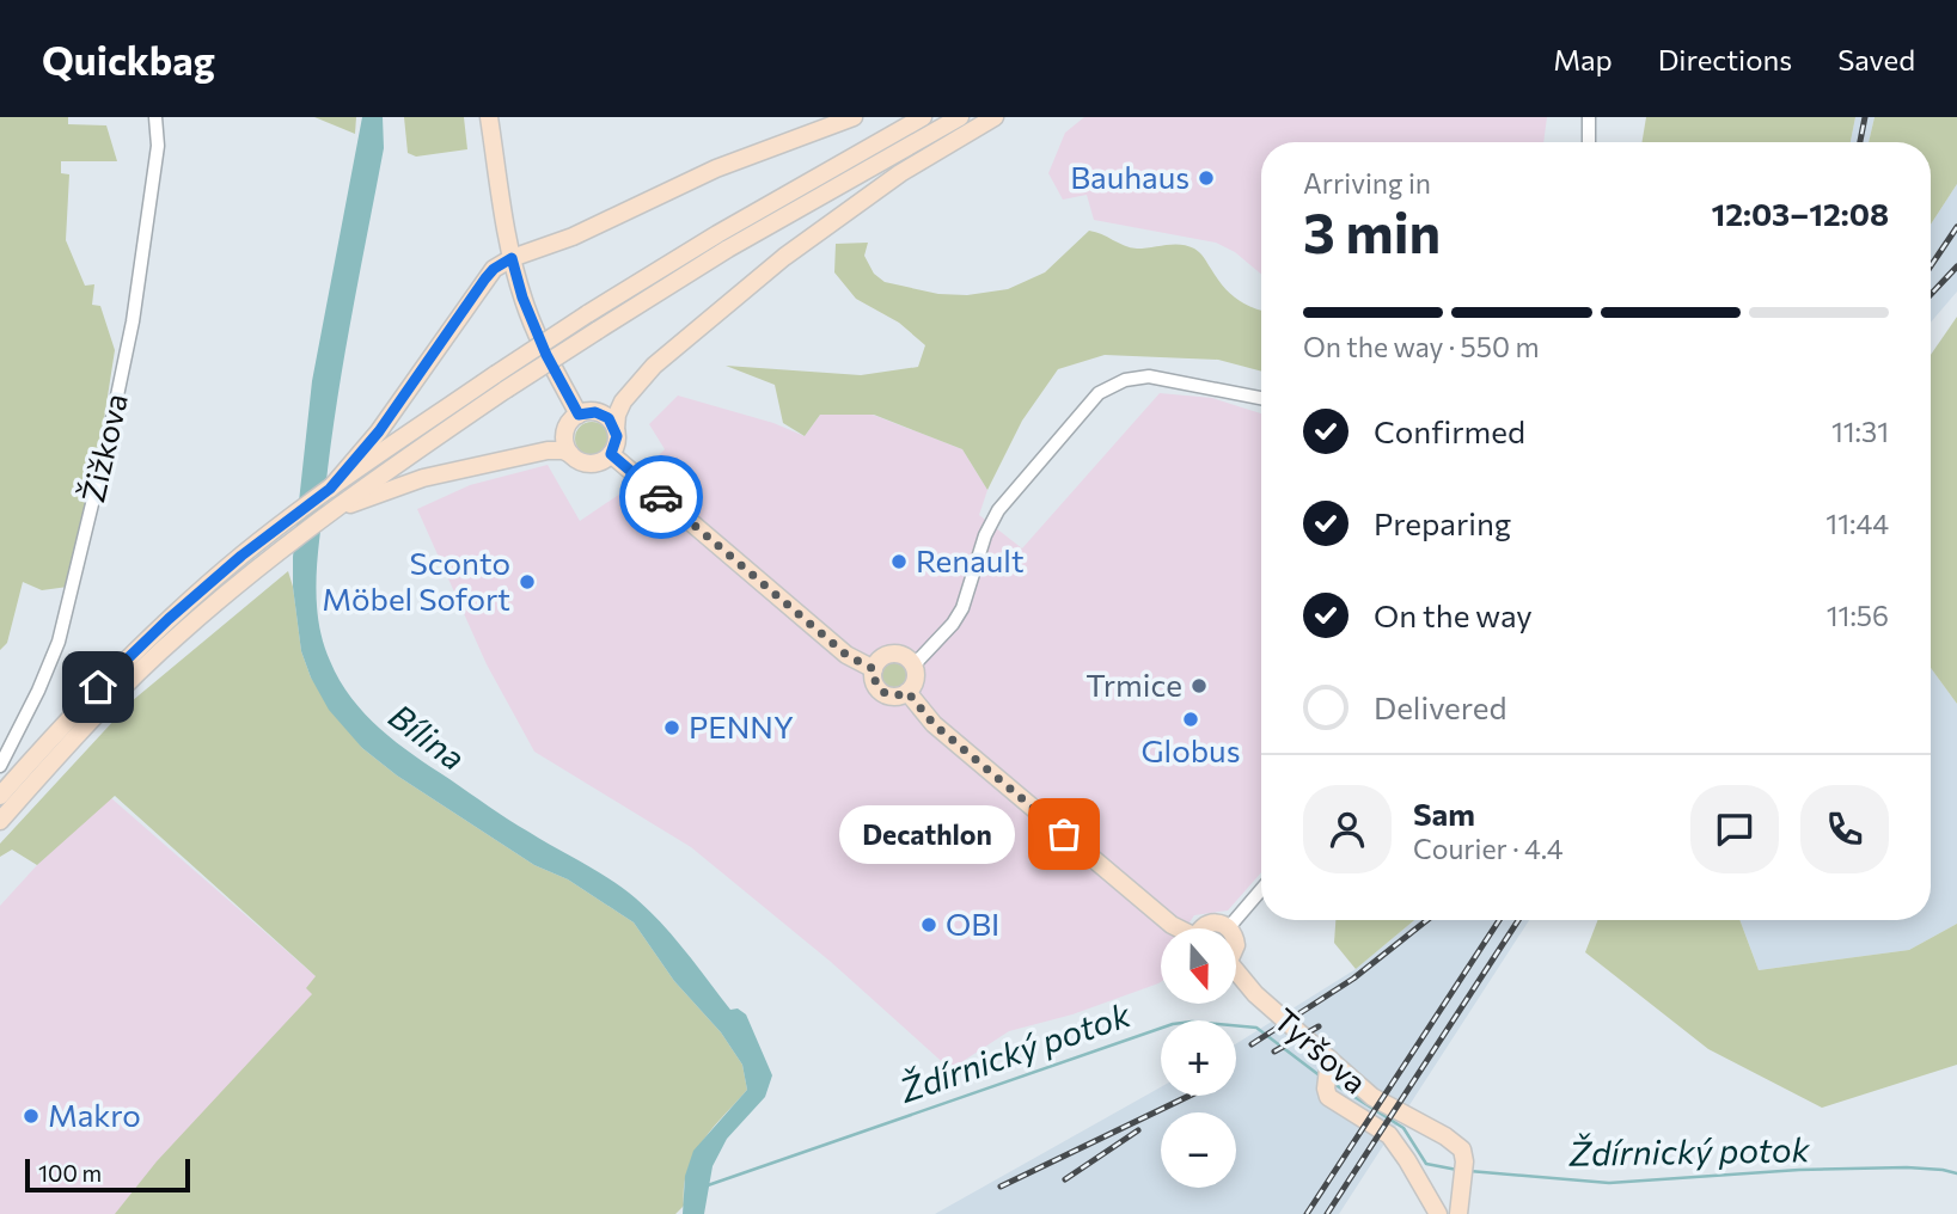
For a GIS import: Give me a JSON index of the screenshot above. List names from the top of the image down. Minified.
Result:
{"streets":{"main road":["Tyršova"],"street":["Žižkova"]},"water":["Bílina","Ždírnický potok"],"places":["Bauhaus","Renault","Sconto Möbel Sofort","Trmice","Globus","PENNY","Decathlon","OBI","Makro"],"scale_bar":"100 m","north":"bottom","page":{"header":"Quickbag","nav":["Map","Directions","Saved"],"heading":["3 min","Arriving in","12:03–12:08"],"panel":["Sam","Courier · 4.4"],"bar":"On the way · 550 m","list":[["Confirmed","11:31"],["Preparing","11:44"],["On the way","11:56"],"Delivered"],"bubble":"Decathlon","map_buttons":["+","−"],"scale":"100 m"}}
